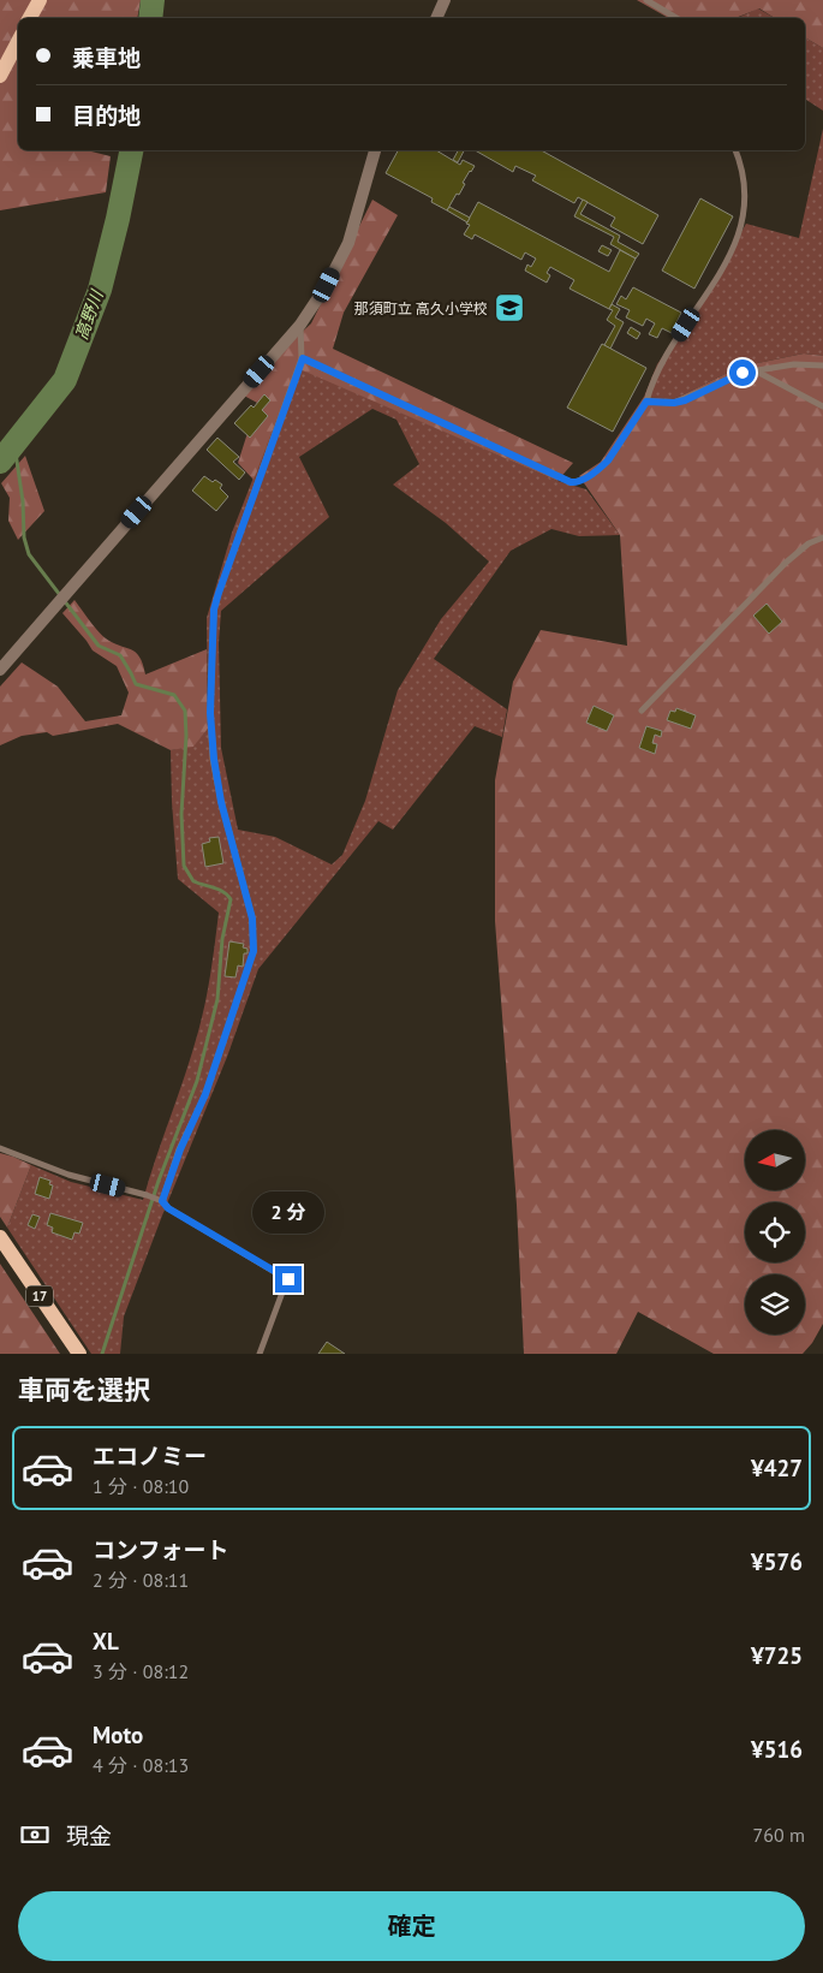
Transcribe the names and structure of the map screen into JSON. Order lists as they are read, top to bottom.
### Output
{
  "streets": {
    "main road": ["17"]
  },
  "water": ["高野川"],
  "places": {
    "school or university": ["那須町立 高久小学校"]
  },
  "north": "left",
  "page": {
    "banner": ["乗車地", "目的地"],
    "bubble": "2 分",
    "heading": "車両を選択",
    "list": [
      {
        "name": "エコノミー",
        "note": "1 分 · 08:10",
        "value": "¥427"
      },
      {
        "name": "コンフォート",
        "note": "2 分 · 08:11",
        "value": "¥576"
      },
      {
        "name": "XL",
        "note": "3 分 · 08:12",
        "value": "¥725"
      },
      {
        "name": "Moto",
        "note": "4 分 · 08:13",
        "value": "¥516"
      }
    ],
    "pay": ["現金", "760 m"],
    "buttons": "確定"
  }
}
